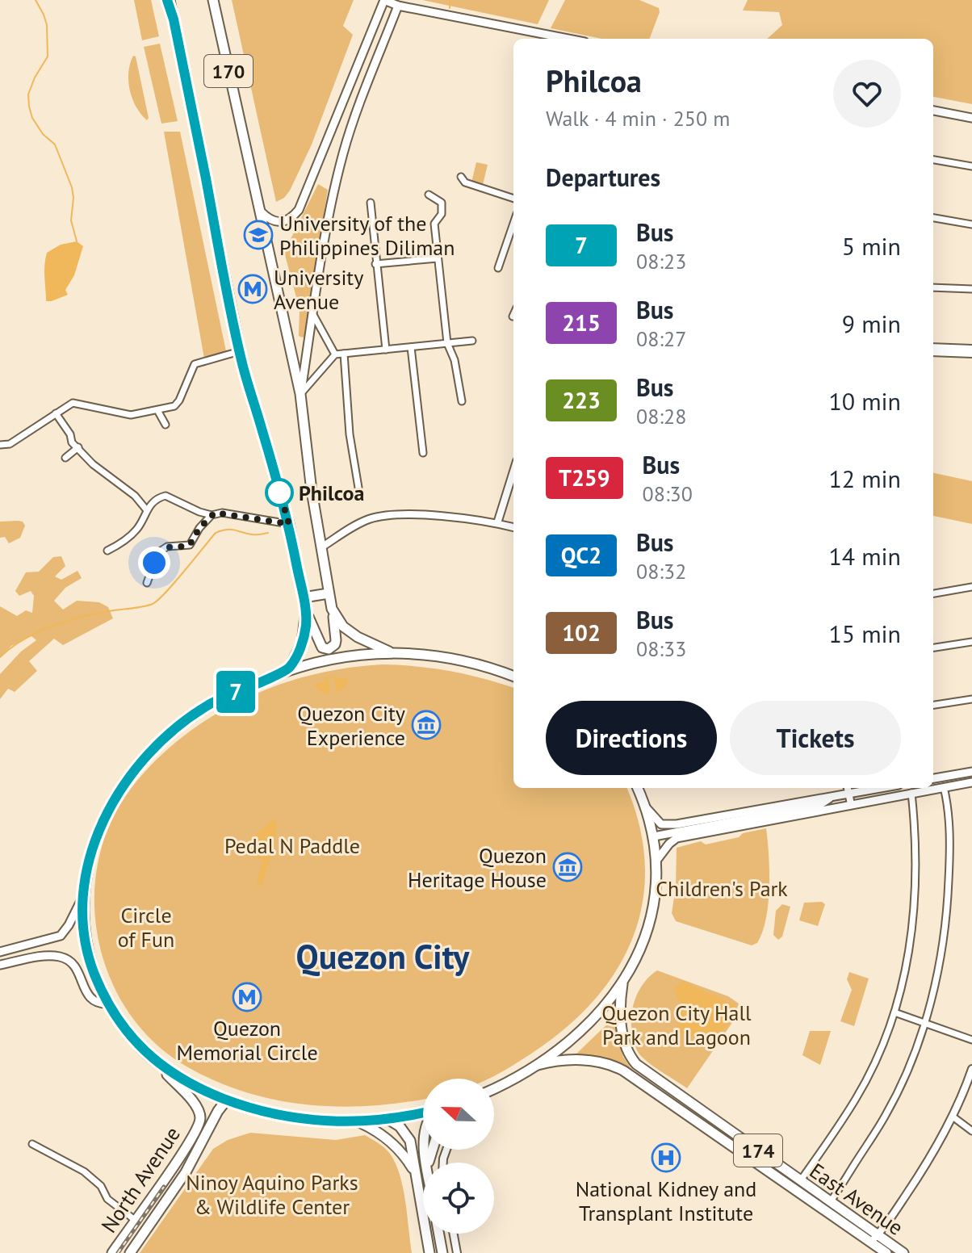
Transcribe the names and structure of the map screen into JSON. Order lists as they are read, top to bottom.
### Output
{
  "streets": {
    "main road": [
      "170",
      "174",
      "North Avenue",
      "East Avenue"
    ]
  },
  "crossings": [
    ["170", "North Avenue"]
  ],
  "districts": ["Quezon City"],
  "parks": [
    "Pedal N Paddle",
    "Children's Park",
    "Circle of Fun",
    "Quezon City Hall Park and Lagoon",
    "Ninoy Aquino Parks & Wildlife Center"
  ],
  "places": {
    "school or university": ["University of the Philippines Diliman"],
    "metro station": ["University Avenue", "Quezon Memorial Circle"],
    "other": ["Philcoa"],
    "museum": ["Quezon City Experience", "Quezon Heritage House"],
    "hospital": ["National Kidney and Transplant Institute"]
  },
  "lines": ["bus line 7"],
  "north": "left",
  "page": {
    "on_map": "7",
    "heading": [
      ["Philcoa", "Walk · 4 min · 250 m"],
      "Departures"
    ],
    "list": [
      {
        "mark": "7",
        "name": "Bus",
        "note": "08:23",
        "value": "5 min"
      },
      {
        "mark": "215",
        "name": "Bus",
        "note": "08:27",
        "value": "9 min"
      },
      {
        "mark": "223",
        "name": "Bus",
        "note": "08:28",
        "value": "10 min"
      },
      {
        "mark": "T259",
        "name": "Bus",
        "note": "08:30",
        "value": "12 min"
      },
      {
        "mark": "QC2",
        "name": "Bus",
        "note": "08:32",
        "value": "14 min"
      },
      {
        "mark": "102",
        "name": "Bus",
        "note": "08:33",
        "value": "15 min"
      }
    ],
    "buttons": ["Directions", "Tickets"]
  }
}
